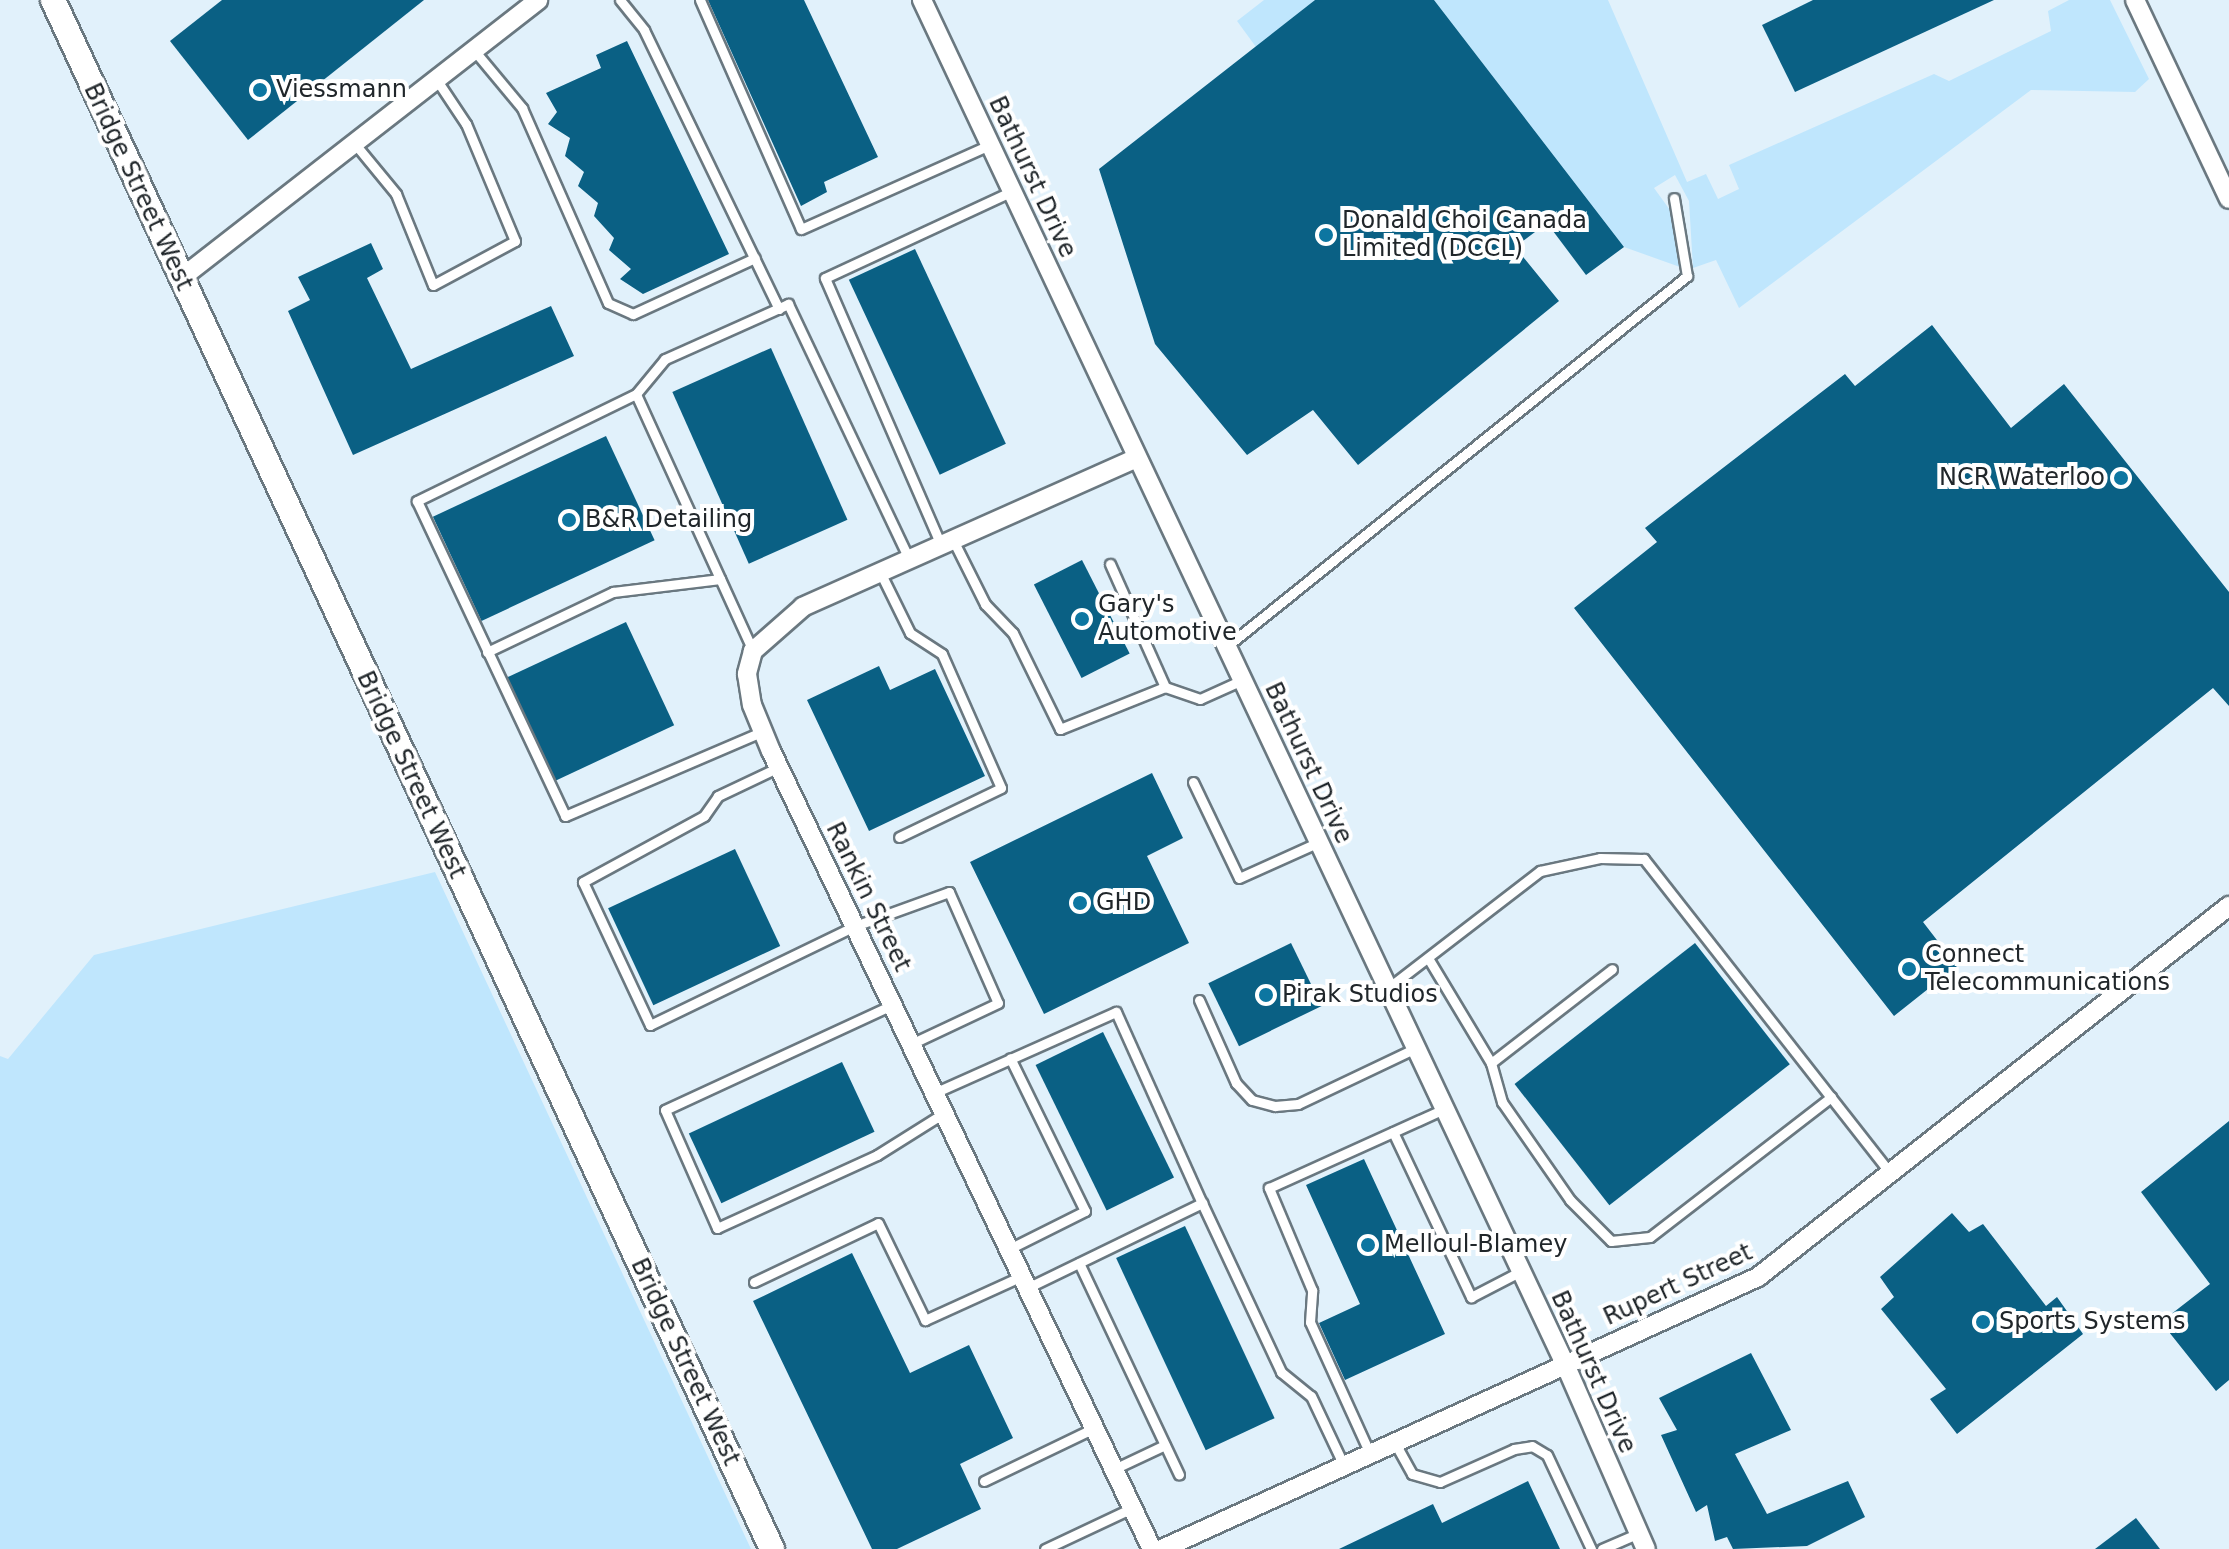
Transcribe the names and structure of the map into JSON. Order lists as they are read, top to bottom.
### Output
{
  "streets": {
    "street": [
      "Bathurst Drive",
      "Bridge Street West",
      "Rankin Street",
      "Rupert Street"
    ]
  },
  "crossings": [
    ["Bathurst Drive", "Rupert Street"]
  ],
  "places": [
    "Viessmann",
    "Donald Choi Canada Limited (DCCL)",
    "NCR Waterloo",
    "B&R Detailing",
    "Gary's Automotive",
    "GHD",
    "Connect Telecommunications",
    "Pirak Studios",
    "Melloul-Blamey",
    "Sports Systems"
  ]
}
